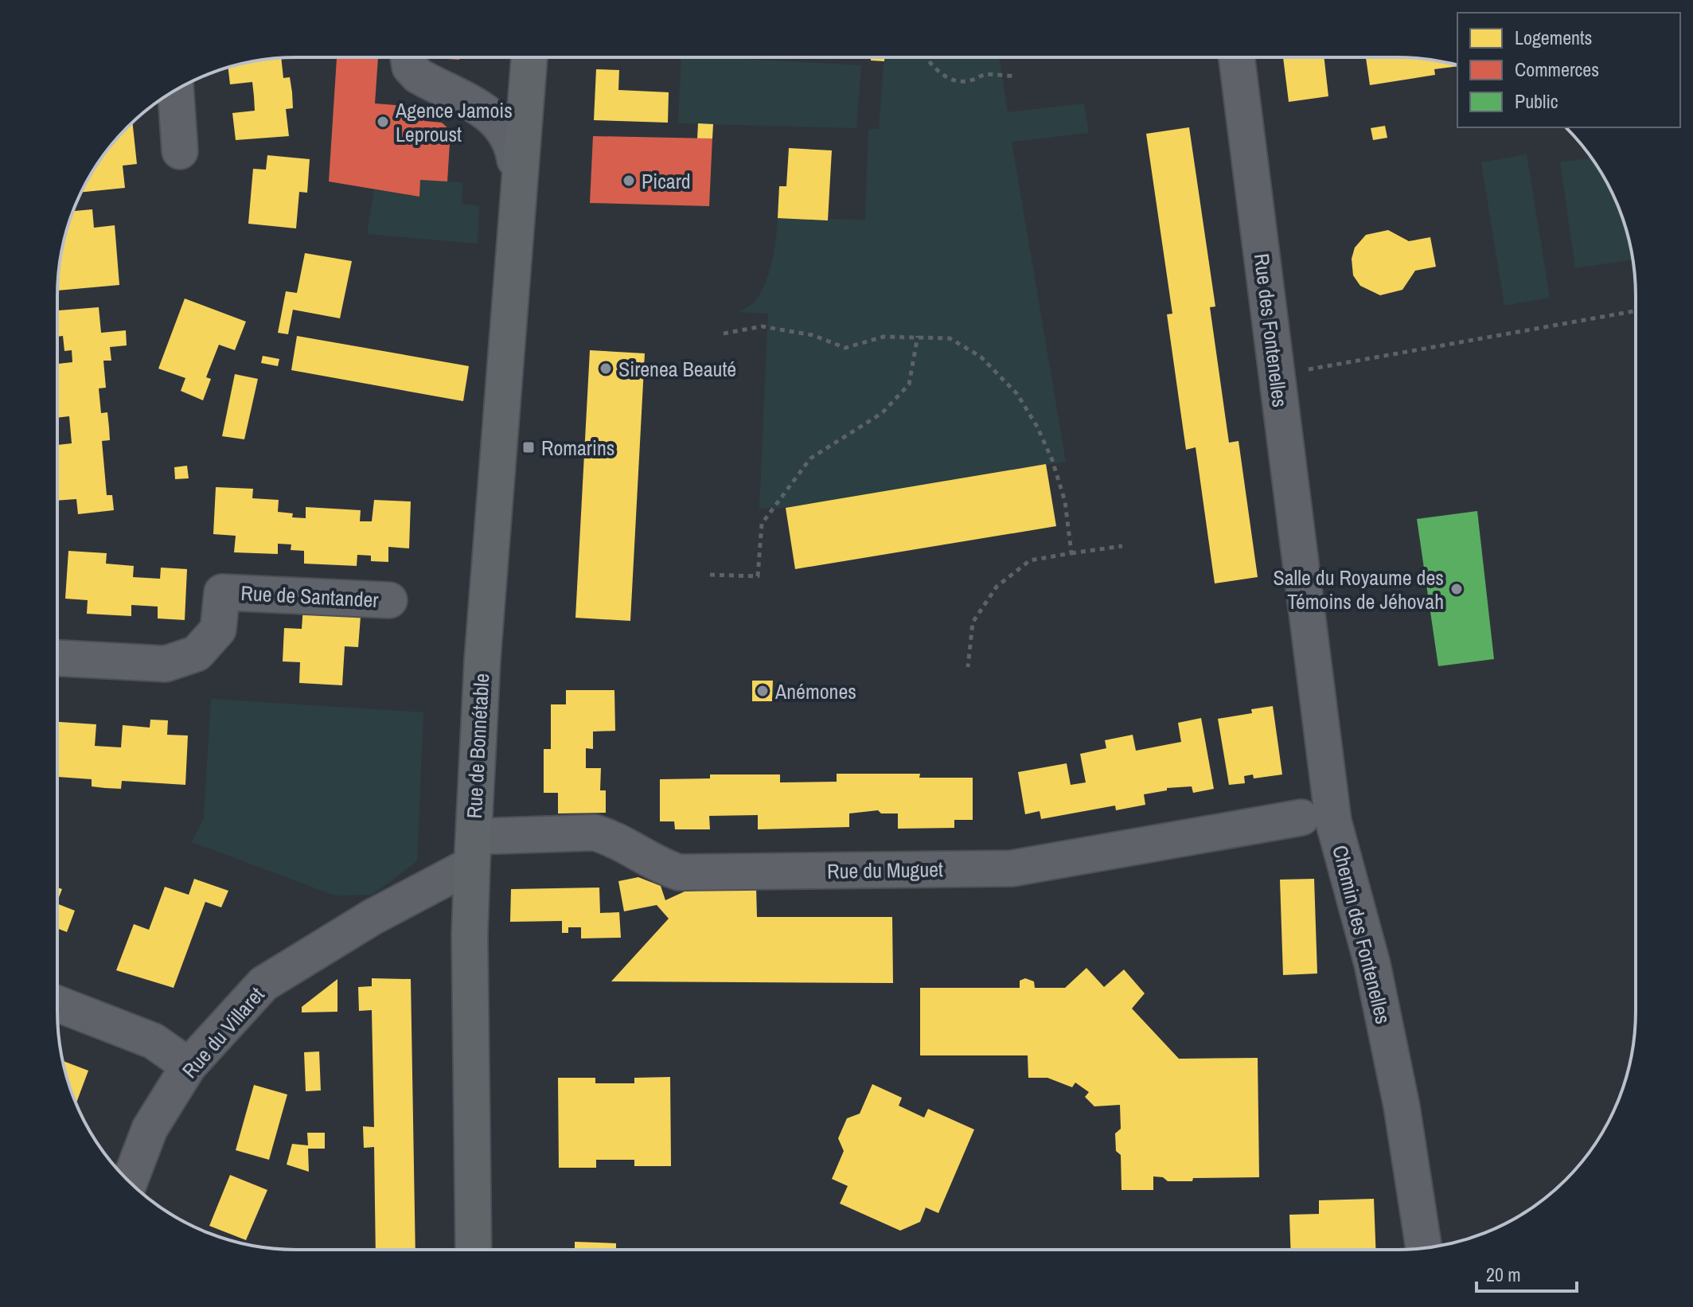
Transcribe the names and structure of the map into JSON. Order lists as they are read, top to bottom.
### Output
{
  "streets": {
    "main road": ["Rue de Bonnétable"],
    "street": [
      "Rue des Fontenelles",
      "Rue de Santander",
      "Rue du Muguet",
      "Chemin des Fontenelles",
      "Rue du Villaret"
    ]
  },
  "crossings": [
    ["Rue des Fontenelles", "Chemin des Fontenelles"],
    ["Rue de Bonnétable", "Rue du Muguet"],
    ["Rue de Bonnétable", "Rue du Villaret"],
    ["Rue du Muguet", "Rue du Villaret"]
  ],
  "places": {
    "other": [
      "Agence Jamois Leproust",
      "Picard",
      "Sirenea Beauté",
      "Salle du Royaume des Témoins de Jéhovah",
      "Anémones"
    ],
    "transit": ["Romarins"]
  },
  "legend": ["Logements", "Commerces", "Public"],
  "scale_bar": "20 m"
}
